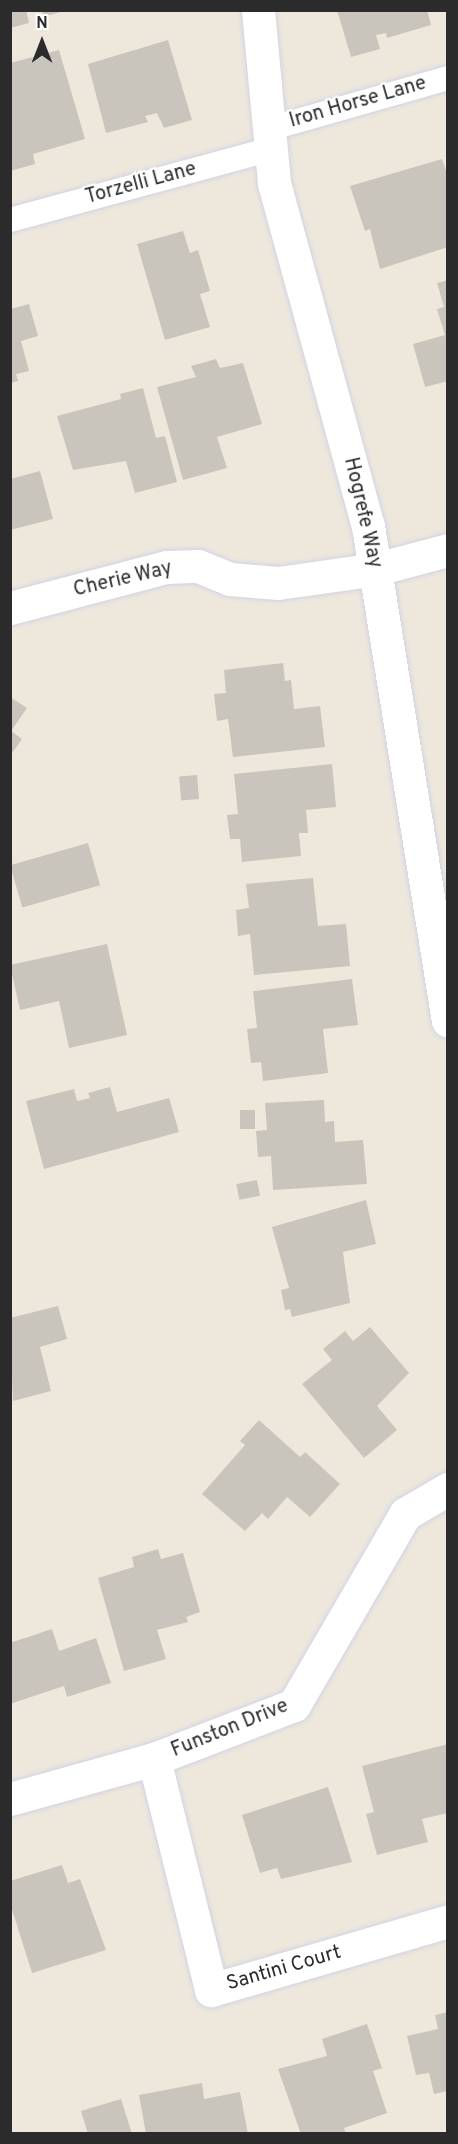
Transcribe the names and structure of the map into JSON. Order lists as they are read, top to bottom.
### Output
{
  "streets": {
    "street": [
      "Hogrefe Way",
      "Cherie Way",
      "Funston Drive",
      "Santini Court"
    ],
    "lane": ["Iron Horse Lane", "Torzelli Lane"]
  },
  "crossings": [
    ["Iron Horse Lane", "Torzelli Lane"],
    ["Iron Horse Lane", "Hogrefe Way"],
    ["Torzelli Lane", "Hogrefe Way"],
    ["Hogrefe Way", "Cherie Way"],
    ["Funston Drive", "Santini Court"]
  ],
  "north": "top"
}
